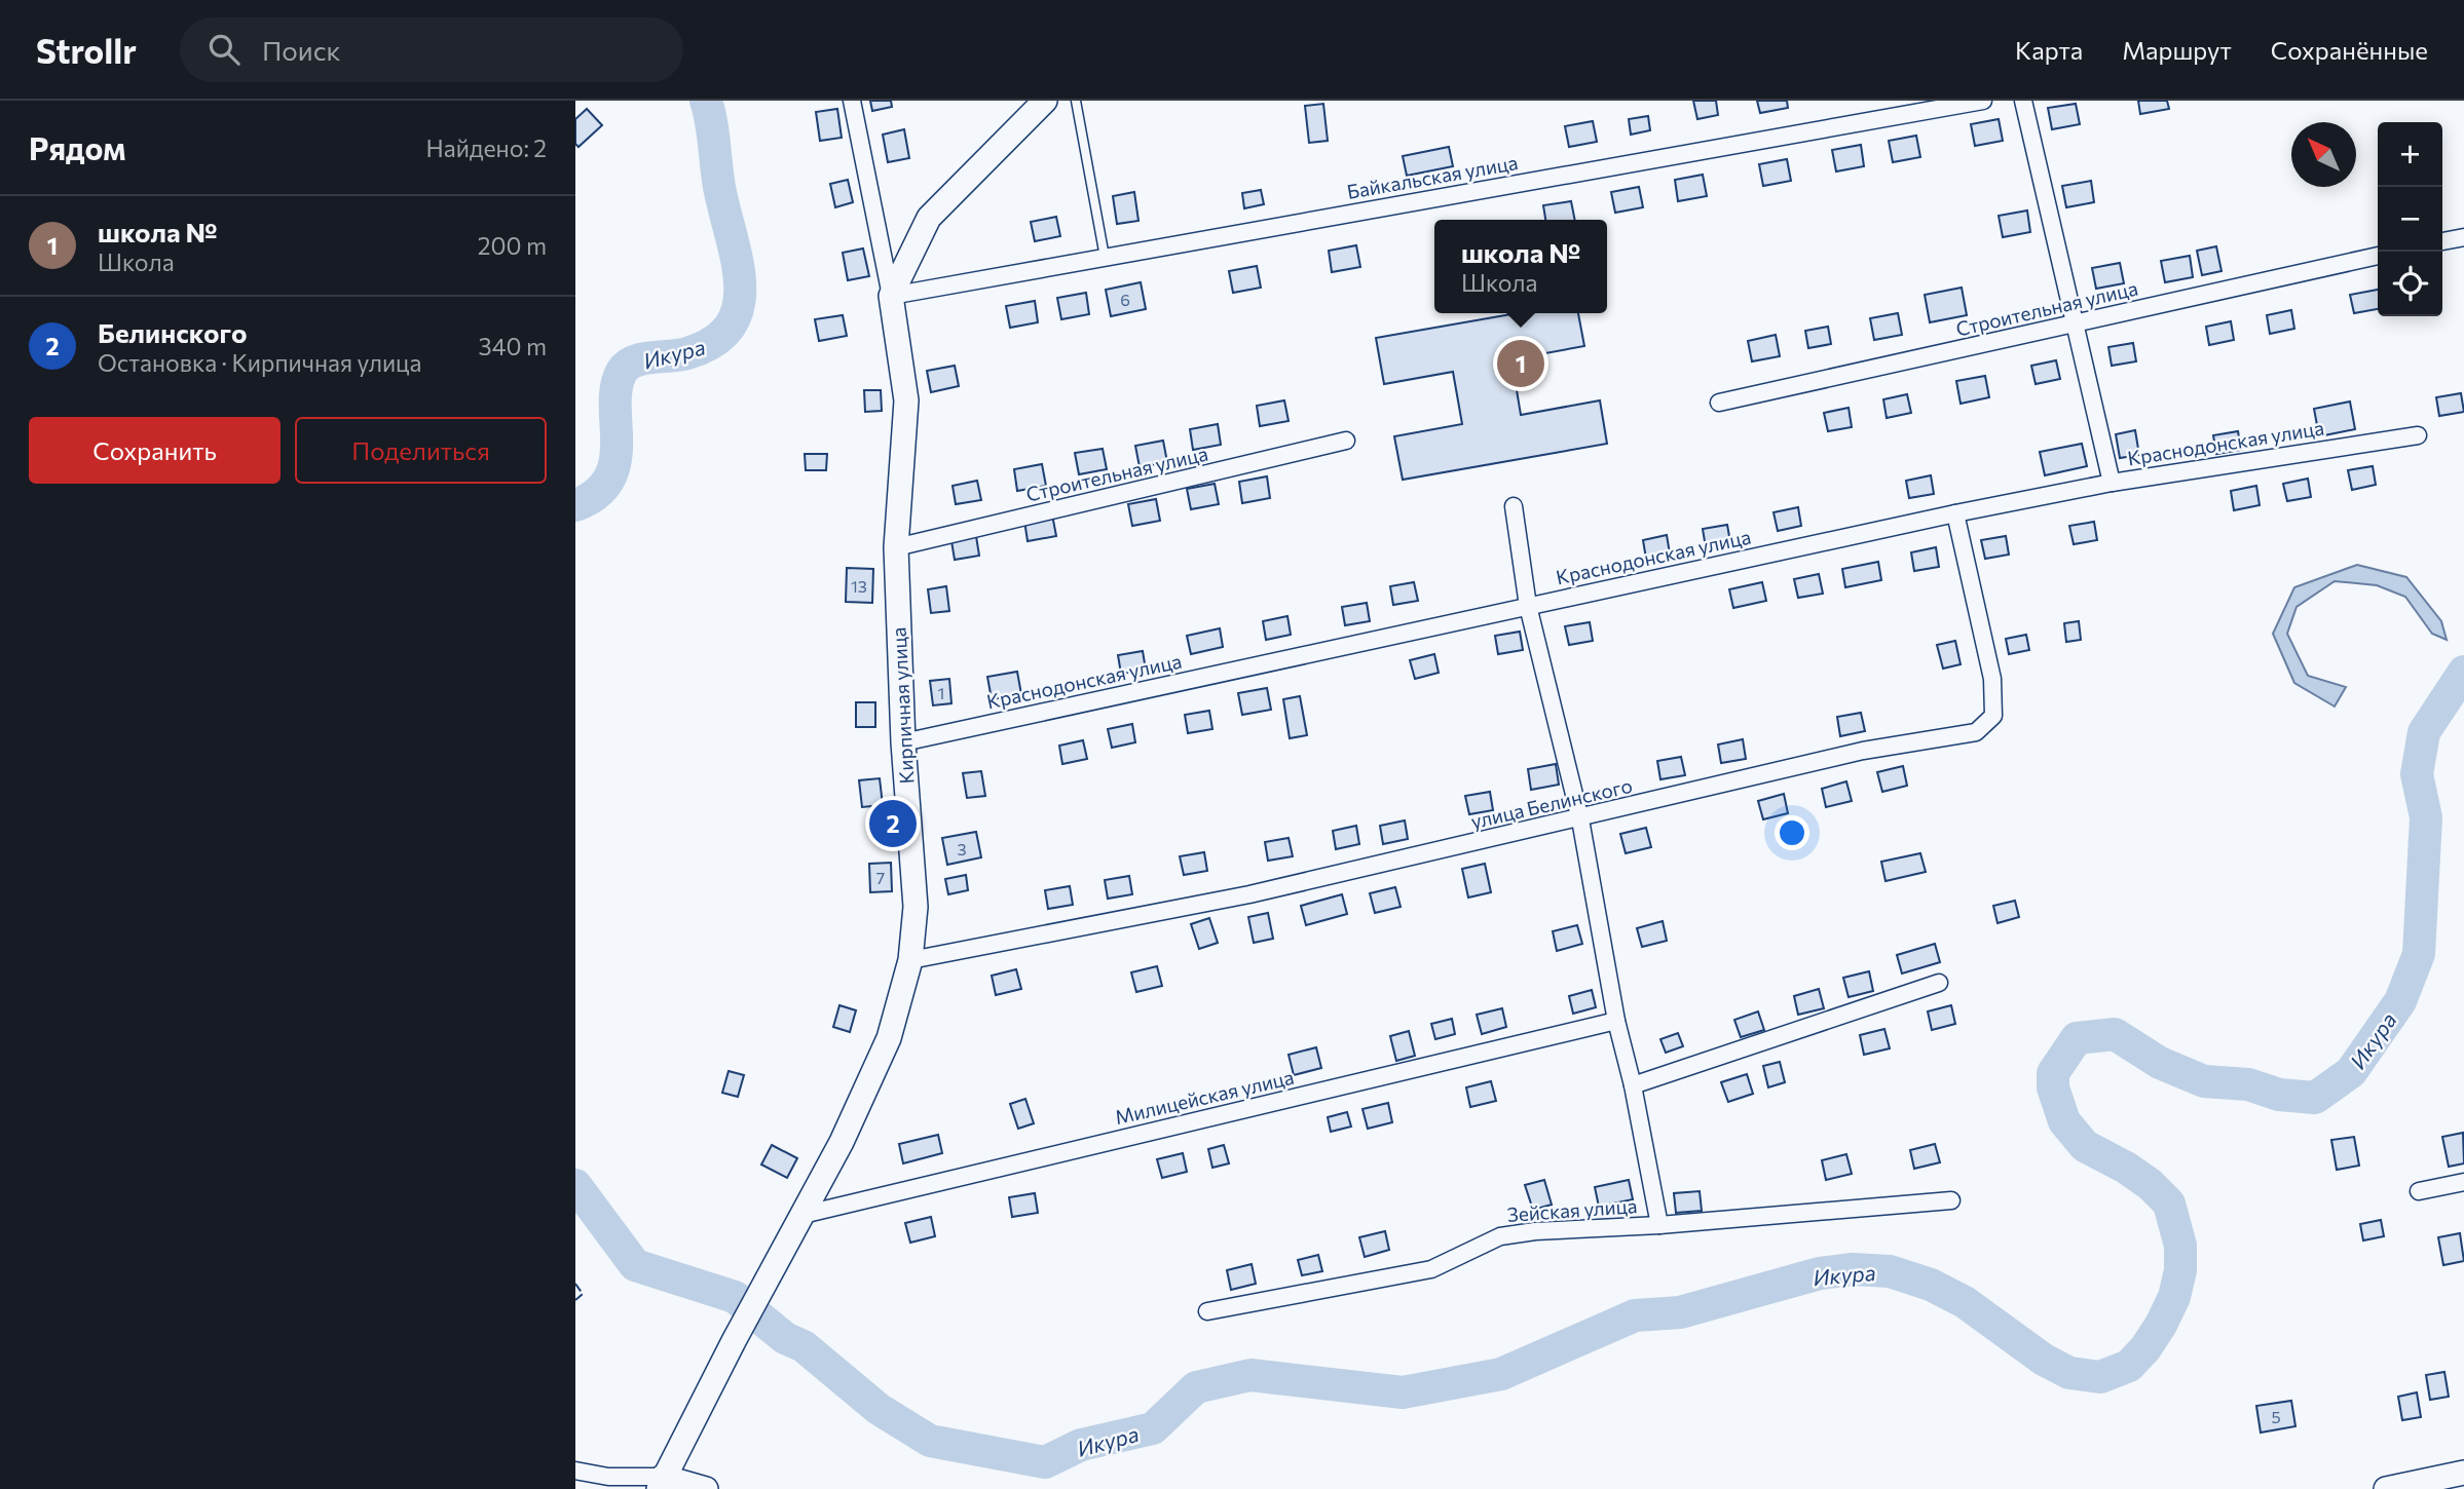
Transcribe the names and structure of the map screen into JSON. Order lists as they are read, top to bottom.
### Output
{
  "streets": {
    "street": [
      "Байкальская улица",
      "Строительная улица",
      "Краснодонская улица",
      "Кирпичная улица",
      "улица Белинского",
      "Милицейская улица",
      "Зейская улица"
    ]
  },
  "crossings": [
    ["Байкальская улица", "Кирпичная улица"],
    ["Строительная улица", "Кирпичная улица"],
    ["Краснодонская улица", "Кирпичная улица"],
    ["Краснодонская улица", "улица Белинского"],
    ["Кирпичная улица", "улица Белинского"],
    ["Кирпичная улица", "Милицейская улица"]
  ],
  "water": ["Икура"],
  "house_numbers": [
    "6",
    "13",
    "1",
    "3",
    "7",
    "5"
  ],
  "north": "top left",
  "page": {
    "header": "Strollr",
    "search": "Поиск",
    "nav": ["Карта", "Маршрут", "Сохранённые"],
    "heading": ["Рядом", "Найдено: 2"],
    "map_buttons": ["+", "−"],
    "list": [
      {
        "mark": "1",
        "name": "школа №",
        "note": "Школа",
        "value": "200 m"
      },
      {
        "mark": "2",
        "name": "Белинского",
        "note": "Остановка · Кирпичная улица",
        "value": "340 m"
      }
    ],
    "popup": ["школа №", "Школа"],
    "pins": ["1", "2"],
    "buttons": ["Сохранить", "Поделиться"]
  }
}
